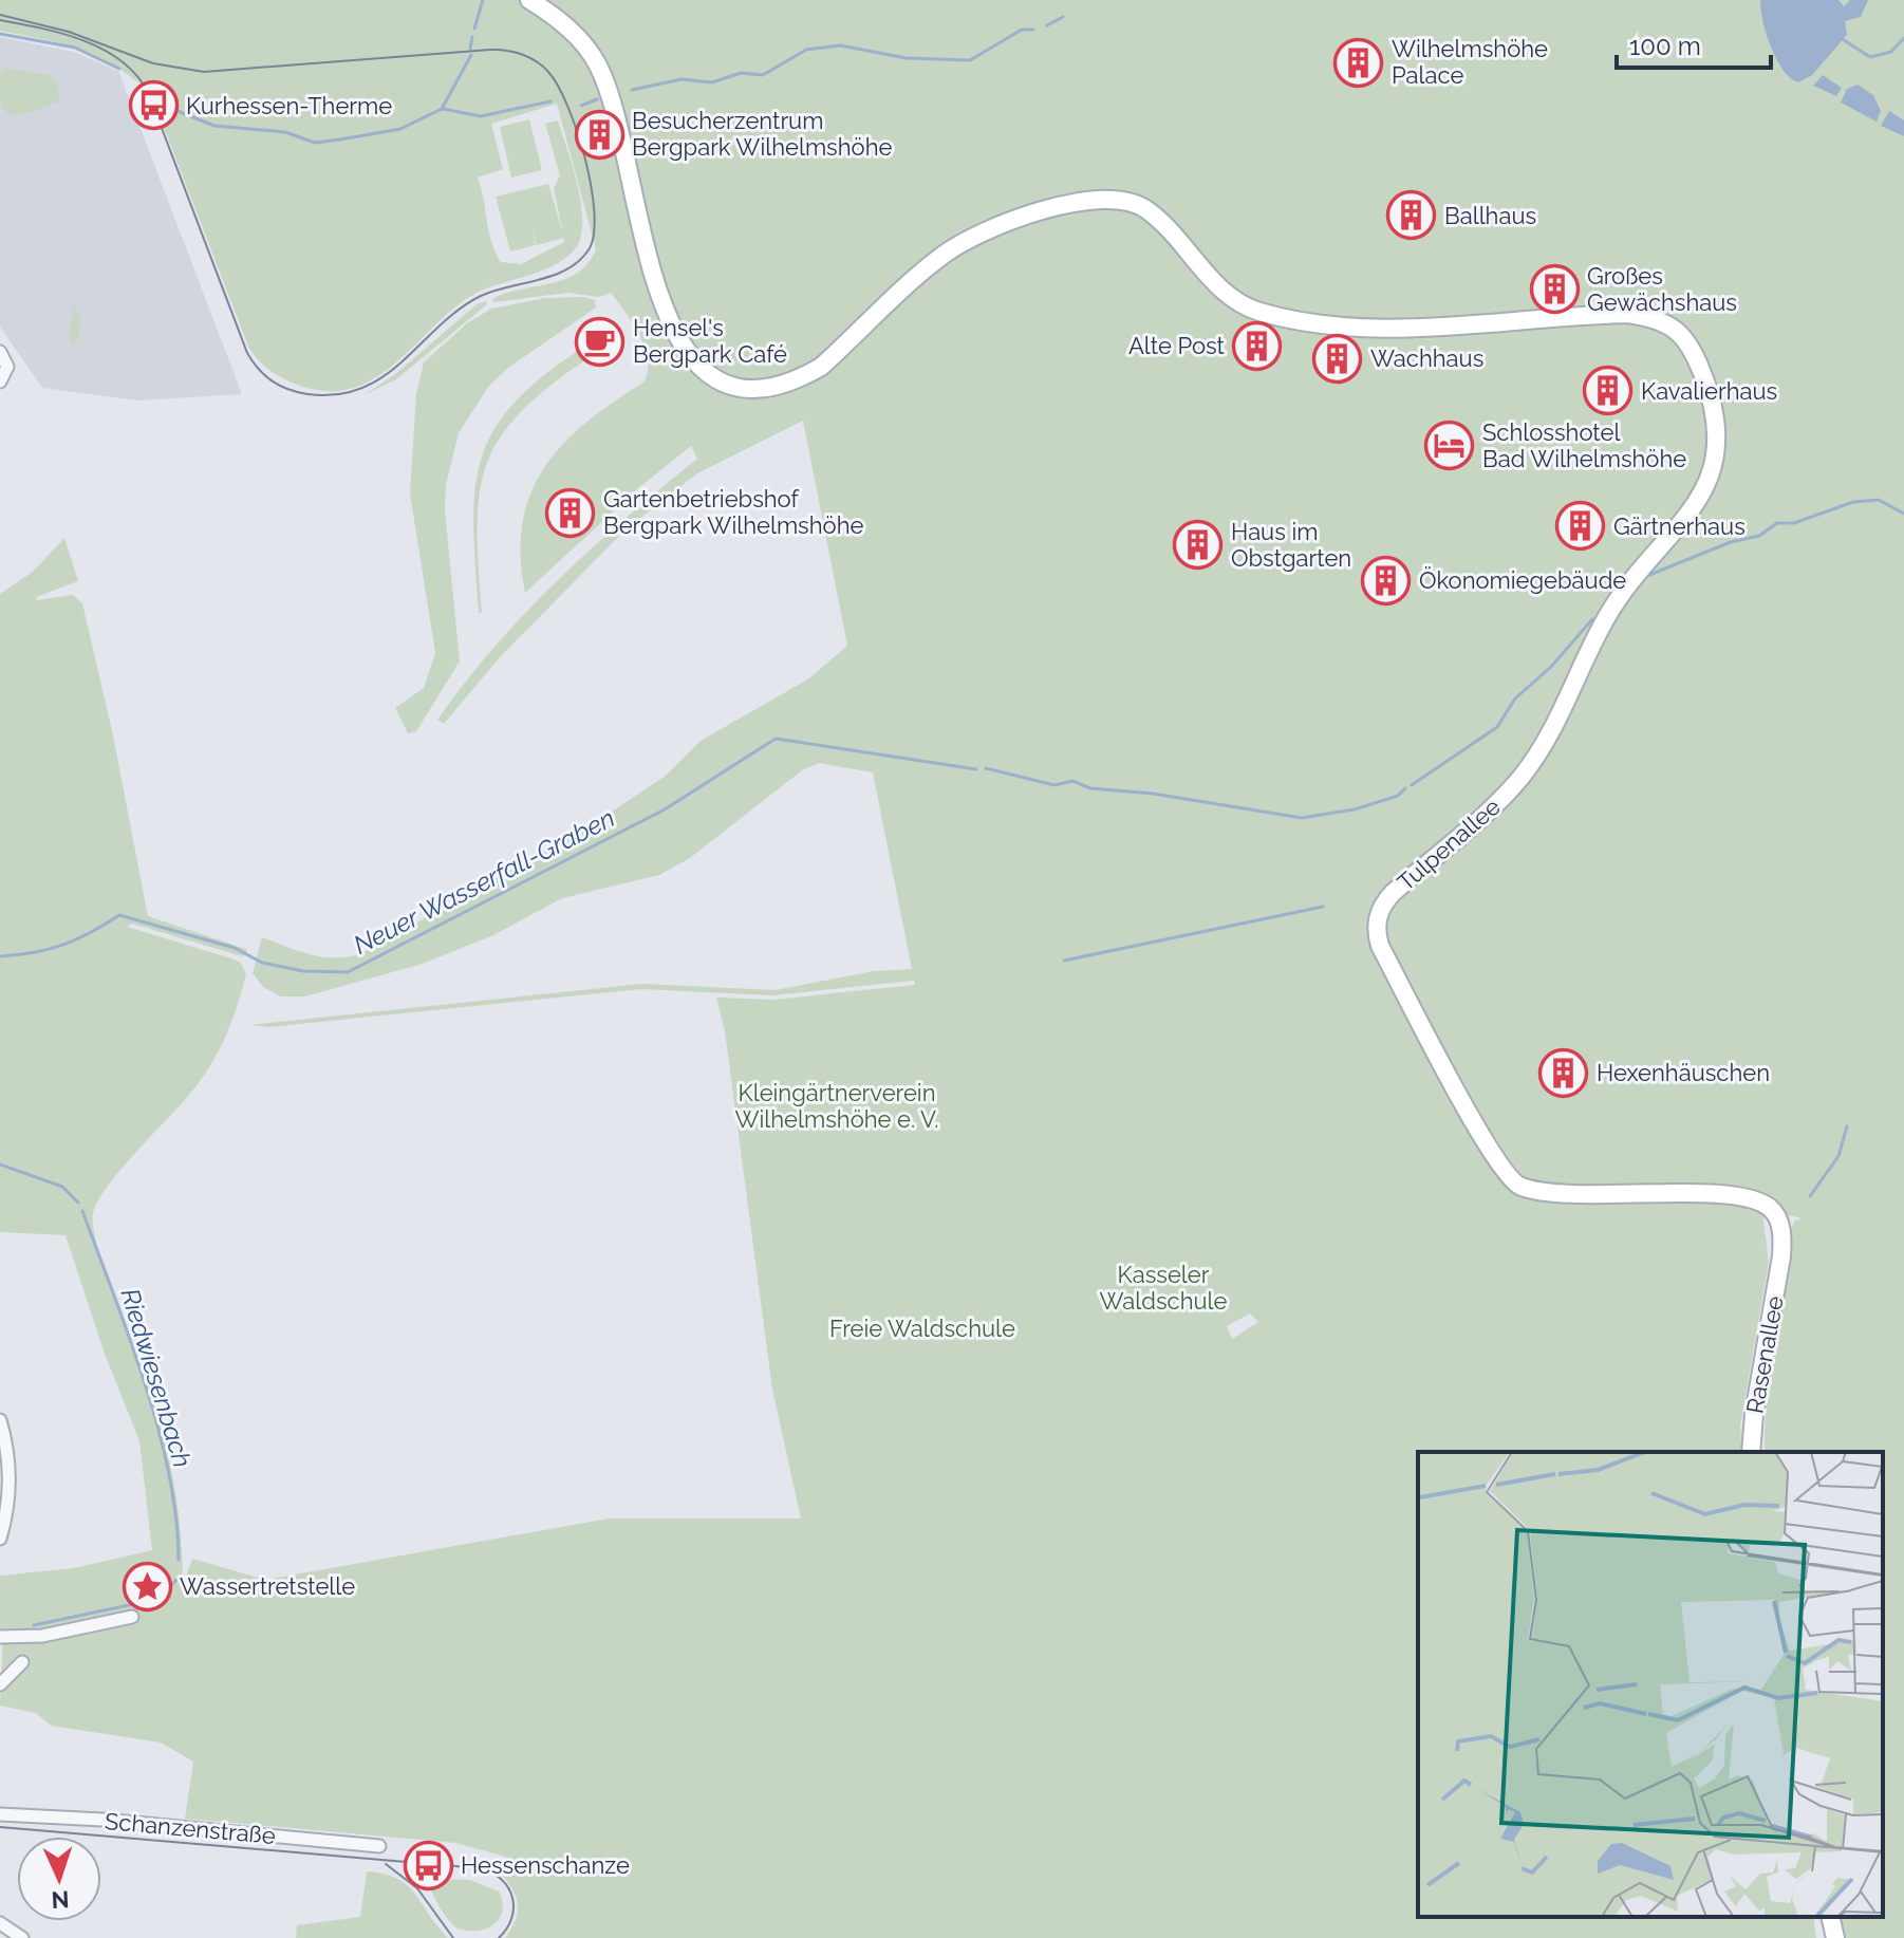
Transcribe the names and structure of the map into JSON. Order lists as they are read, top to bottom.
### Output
{
  "streets": {
    "main road": ["Tulpenallee", "Rasenallee"],
    "street": ["Schanzenstraße"]
  },
  "crossings": [
    ["Tulpenallee", "Rasenallee"]
  ],
  "water": ["Neuer Wasserfall-Graben", "Riedwiesenbach"],
  "parks": ["Kleingärtnerverein Wilhelmshöhe e. V.", "Kasseler Waldschule", "Freie Waldschule"],
  "places": {
    "building": [
      "Wilhelmshöhe Palace",
      "Besucherzentrum Bergpark Wilhelmshöhe",
      "Ballhaus",
      "Großes Gewächshaus",
      "Alte Post",
      "Wachhaus",
      "Kavalierhaus",
      "Gartenbetriebshof Bergpark Wilhelmshöhe",
      "Gärtnerhaus",
      "Haus im Obstgarten",
      "Ökonomiegebäude",
      "Hexenhäuschen"
    ],
    "bus stop": ["Kurhessen-Therme", "Hessenschanze"],
    "cafe": ["Hensel's Bergpark Café"],
    "hotel": ["Schlosshotel Bad Wilhelmshöhe"],
    "place": ["Wassertretstelle"]
  },
  "scale_bar": "100 m",
  "north": "bottom"
}
